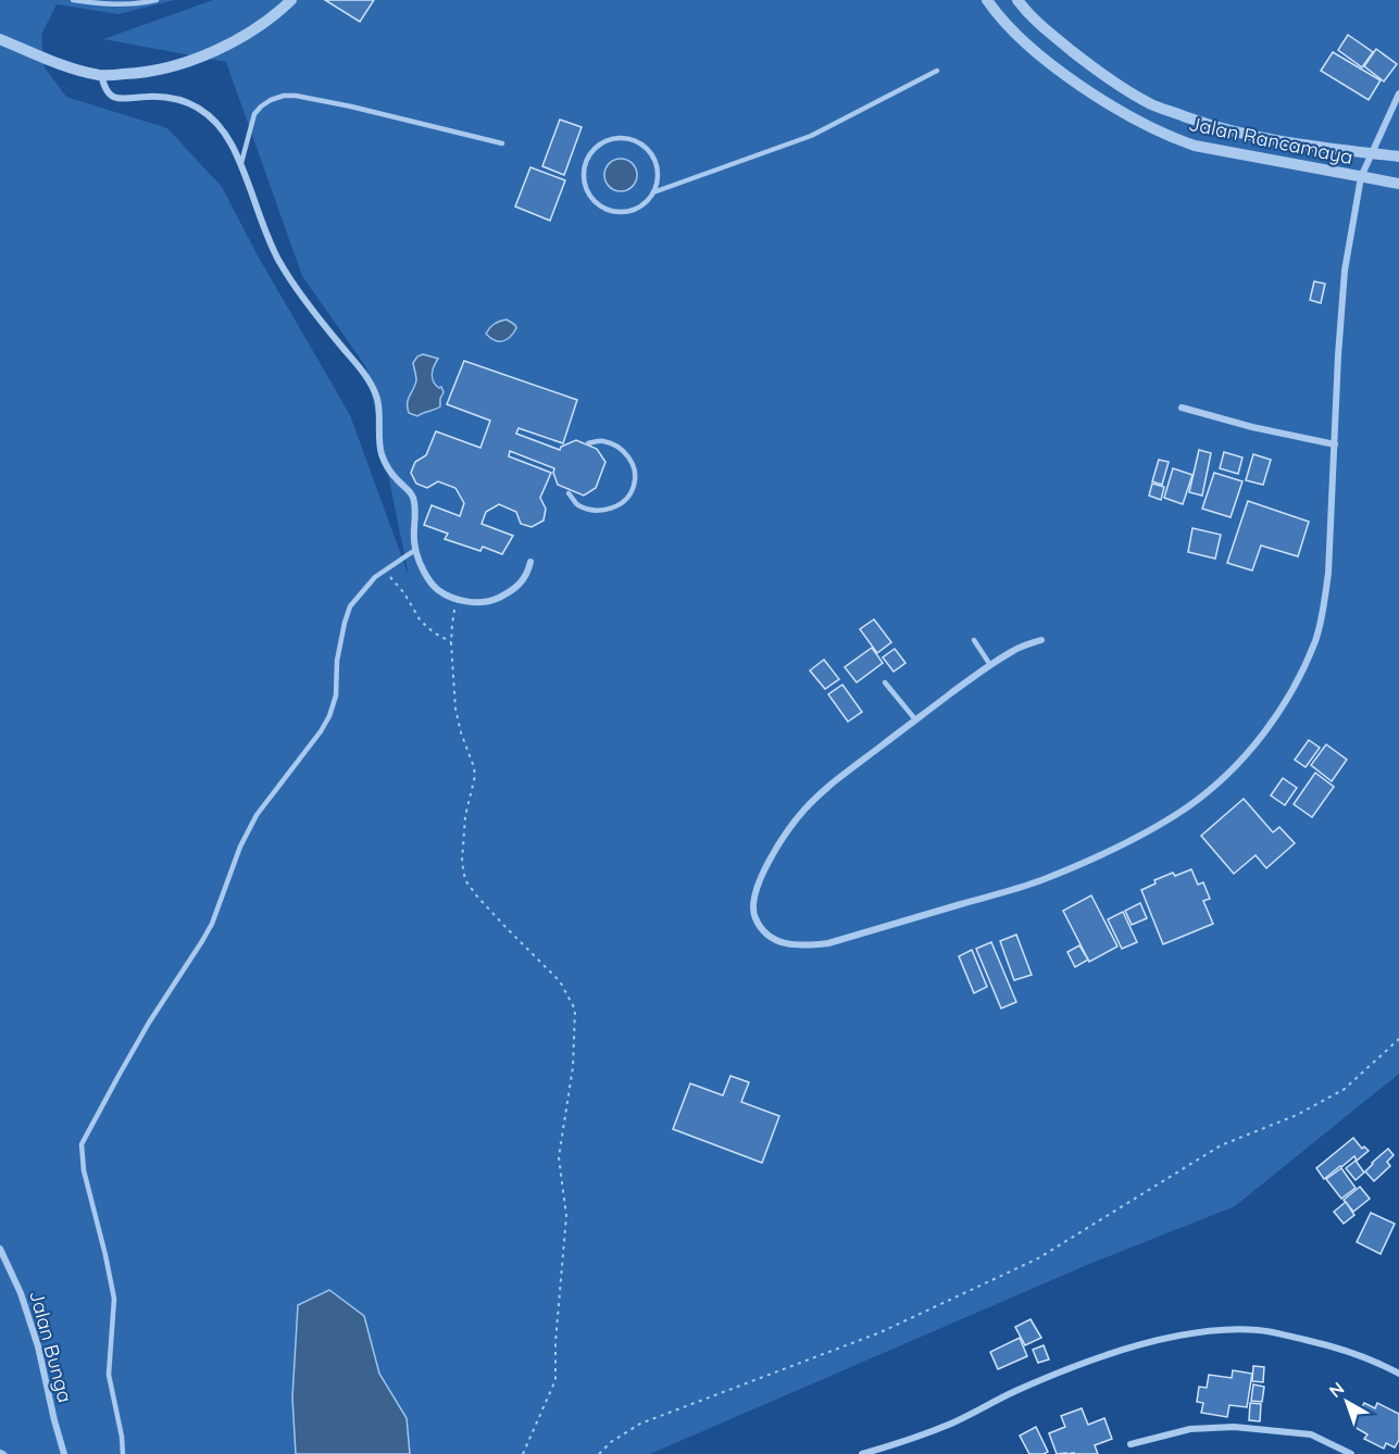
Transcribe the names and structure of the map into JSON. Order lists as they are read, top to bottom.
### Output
{
  "streets": {
    "street": ["Jalan Rancamaya", "Jalan Bunga"]
  },
  "north": "top left"
}
